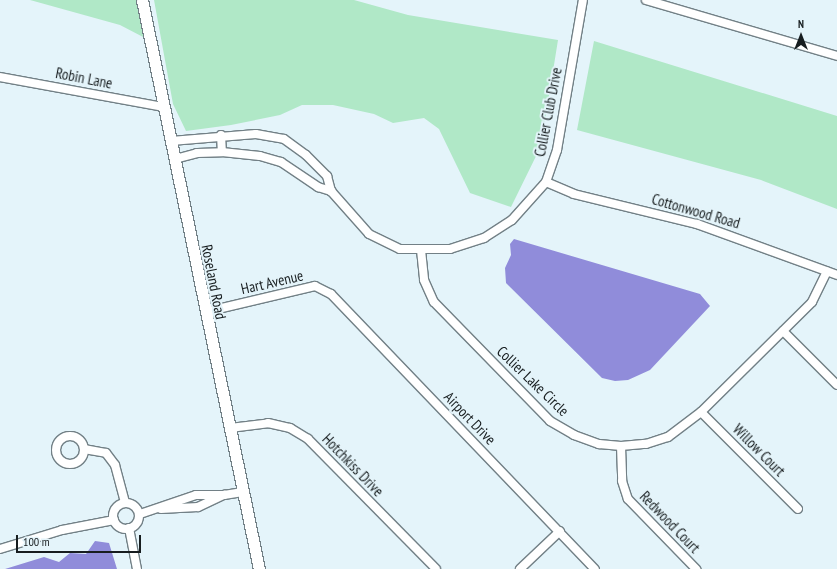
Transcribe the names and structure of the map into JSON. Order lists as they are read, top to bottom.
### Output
{
  "streets": {
    "main road": ["Roseland Road"],
    "street": [
      "Robin Lane",
      "Collier Club Drive",
      "Cottonwood Road",
      "Hart Avenue",
      "Collier Lake Circle",
      "Airport Drive",
      "Willow Court",
      "Hotchkiss Drive",
      "Redwood Court"
    ]
  },
  "crossings": [
    ["Robin Lane", "Roseland Road"],
    ["Collier Club Drive", "Cottonwood Road"],
    ["Collier Club Drive", "Roseland Road"],
    ["Collier Club Drive", "Collier Lake Circle"],
    ["Cottonwood Road", "Collier Lake Circle"],
    ["Roseland Road", "Hart Avenue"],
    ["Roseland Road", "Hotchkiss Drive"],
    ["Hart Avenue", "Airport Drive"],
    ["Collier Lake Circle", "Willow Court"],
    ["Collier Lake Circle", "Redwood Court"]
  ],
  "scale_bar": "100 m",
  "north": "top"
}
